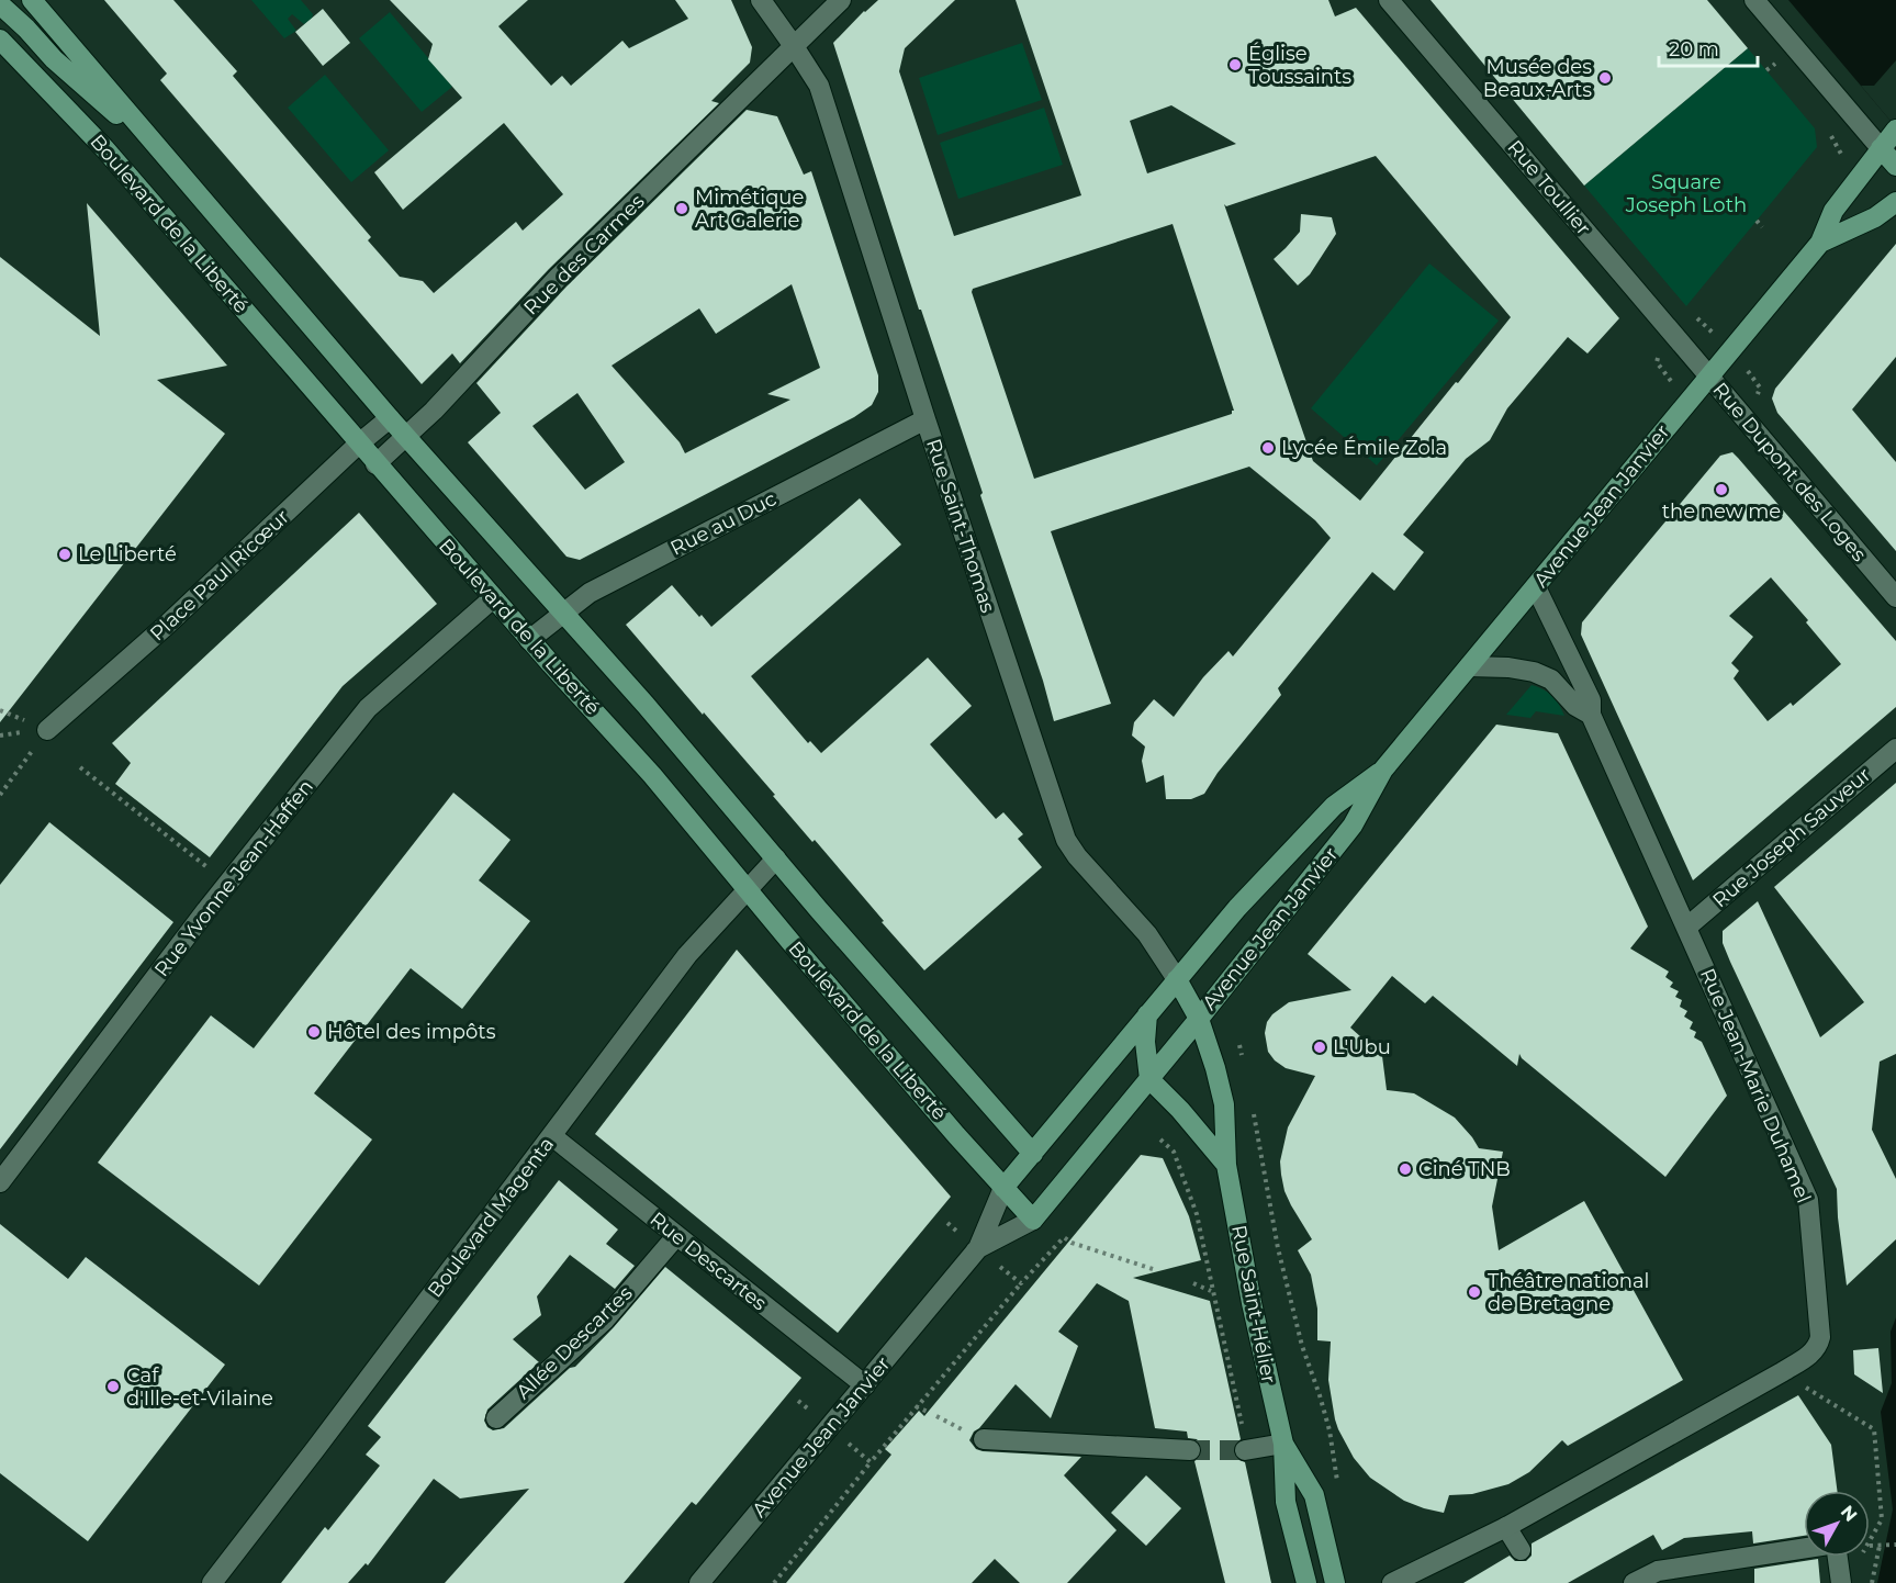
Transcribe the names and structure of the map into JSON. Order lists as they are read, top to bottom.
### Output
{
  "streets": {
    "main road": ["Boulevard de la Liberté", "Avenue Jean Janvier", "Rue Saint-Hélier"],
    "street": [
      "Rue Toullier",
      "Rue des Carmes",
      "Rue Dupont des Loges",
      "Rue au Duc",
      "Rue Saint-Thomas",
      "Place Paul Ricœur",
      "Rue Joseph Sauveur",
      "Rue Yvonne Jean-Haffen",
      "Rue Jean-Marie Duhamel",
      "Boulevard Magenta",
      "Rue Descartes",
      "Allée Descartes"
    ]
  },
  "crossings": [
    ["Rue Toullier", "Rue Dupont des Loges"],
    ["Rue Toullier", "Avenue Jean Janvier"],
    ["Boulevard de la Liberté", "Rue des Carmes"],
    ["Boulevard de la Liberté", "Avenue Jean Janvier"],
    ["Boulevard de la Liberté", "Rue au Duc"],
    ["Boulevard de la Liberté", "Place Paul Ricœur"],
    ["Boulevard de la Liberté", "Rue Yvonne Jean-Haffen"],
    ["Boulevard de la Liberté", "Boulevard Magenta"],
    ["Rue des Carmes", "Rue Saint-Thomas"],
    ["Rue Dupont des Loges", "Avenue Jean Janvier"],
    ["Avenue Jean Janvier", "Rue Saint-Thomas"],
    ["Avenue Jean Janvier", "Rue Jean-Marie Duhamel"],
    ["Avenue Jean Janvier", "Rue Descartes"],
    ["Avenue Jean Janvier", "Rue Saint-Hélier"],
    ["Rue au Duc", "Rue Saint-Thomas"],
    ["Rue Joseph Sauveur", "Rue Jean-Marie Duhamel"],
    ["Boulevard Magenta", "Rue Descartes"],
    ["Rue Descartes", "Allée Descartes"]
  ],
  "parks": ["Square Joseph Loth"],
  "places": [
    "Église Toussaints",
    "Musée des Beaux-Arts",
    "Mimétique Art Galerie",
    "Lycée Émile Zola",
    "the new me",
    "Le Liberté",
    "Hôtel des impôts",
    "L'Ubu",
    "Ciné TNB",
    "Théâtre national de Bretagne",
    "Caf d'Ille-et-Vilaine"
  ],
  "scale_bar": "20 m",
  "north": "top right"
}
